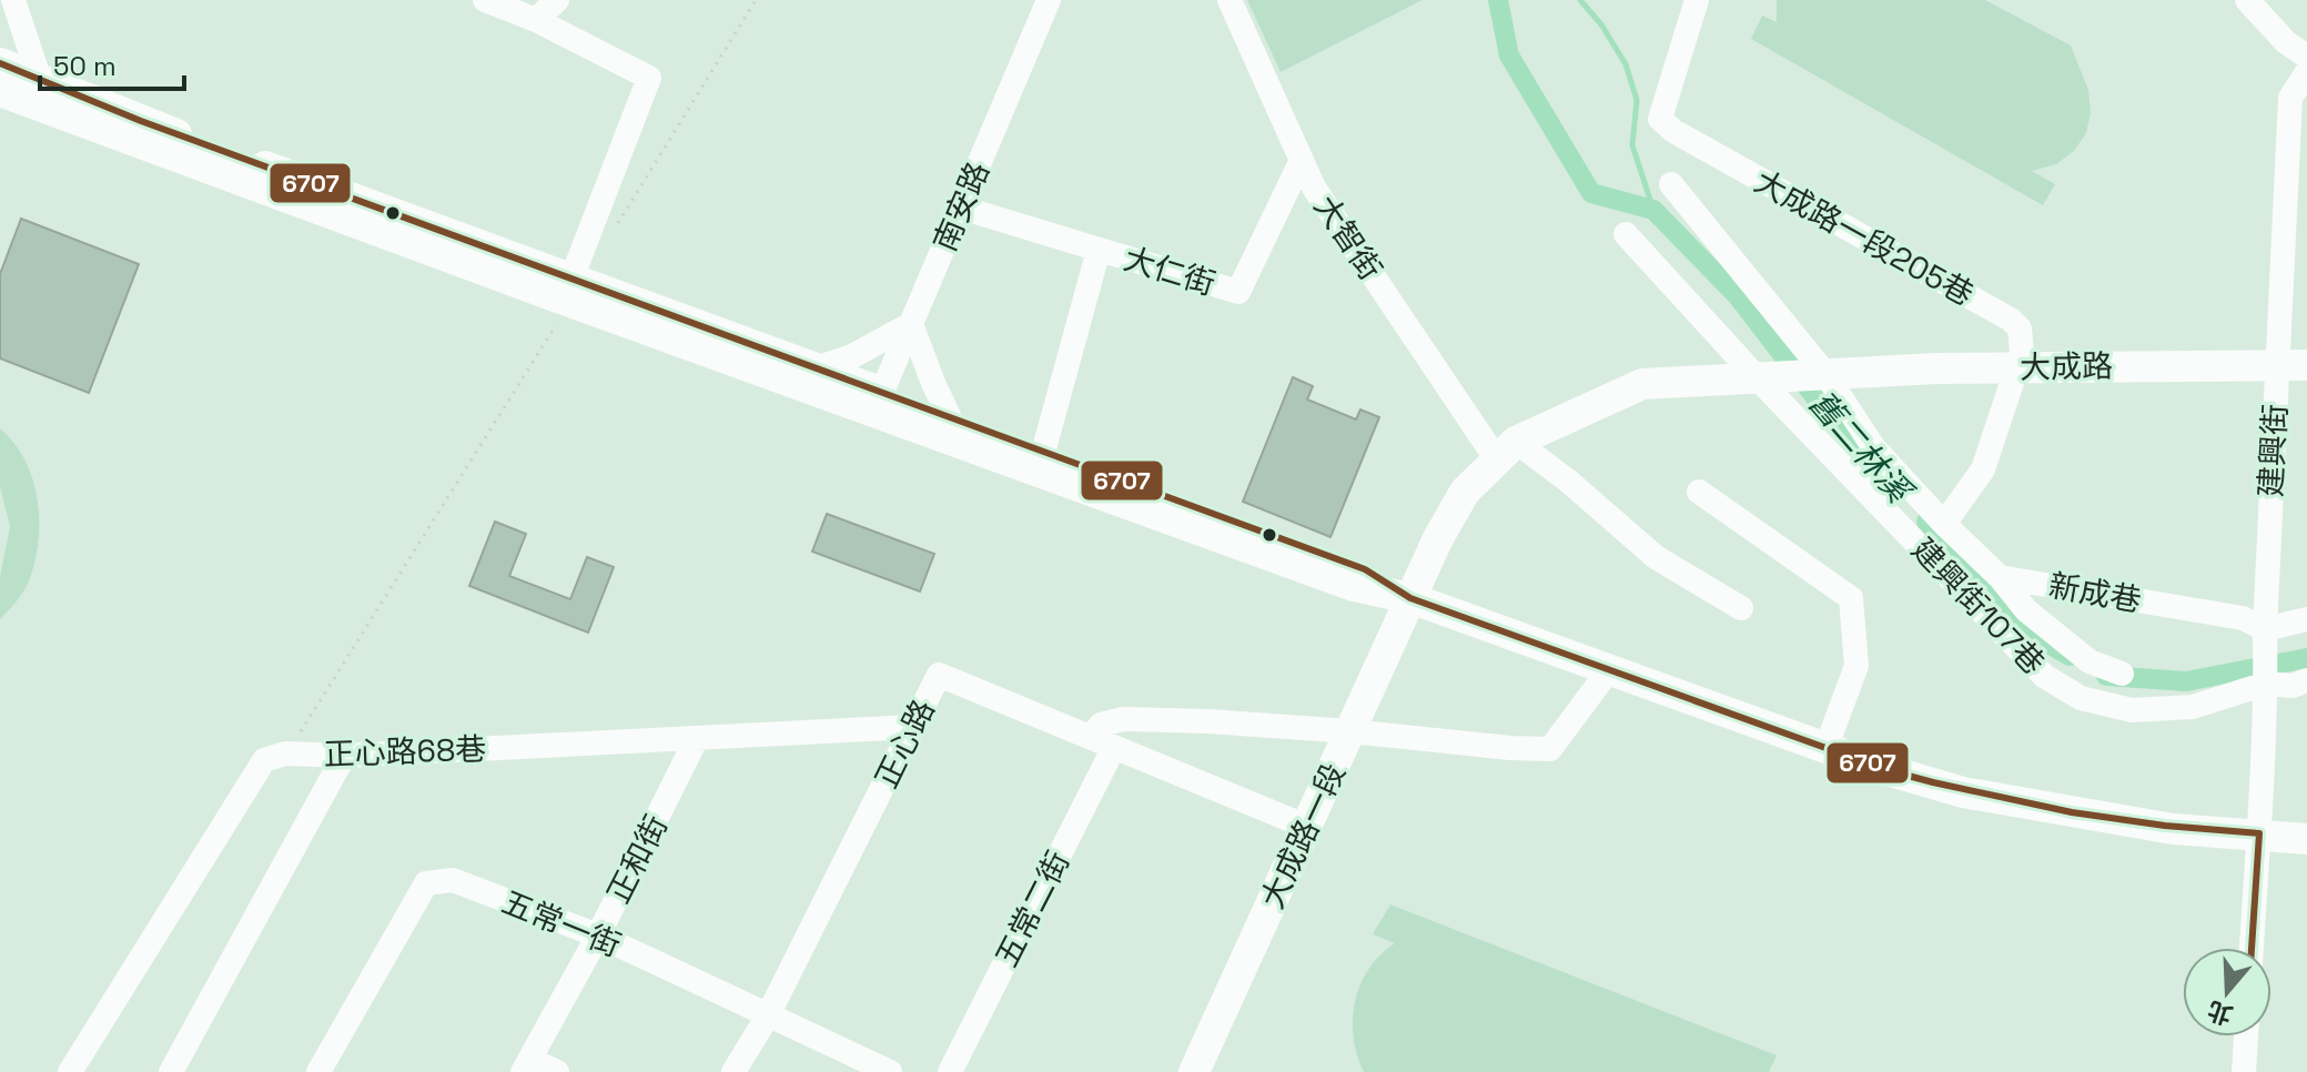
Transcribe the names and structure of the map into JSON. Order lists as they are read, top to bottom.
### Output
{
  "streets": {
    "main road": ["大成路", "大成路一段"],
    "street": [
      "南安路",
      "大智街",
      "大成路一段205巷",
      "大仁街",
      "建興街",
      "新成巷",
      "建興街107巷",
      "正心路",
      "正心路68巷",
      "正和街",
      "五常二街",
      "五常一街"
    ]
  },
  "crossings": [
    ["南安路", "大仁街"],
    ["大智街", "大仁街"],
    ["大成路一段205巷", "大成路"],
    ["大成路", "建興街"],
    ["大成路", "建興街107巷"],
    ["建興街", "新成巷"],
    ["建興街", "建興街107巷"],
    ["正心路", "正心路68巷"],
    ["正心路", "大成路一段"],
    ["正心路", "五常二街"],
    ["正心路", "五常一街"],
    ["正心路68巷", "正和街"],
    ["正和街", "五常一街"]
  ],
  "water": ["舊二林溪"],
  "lines": ["transit line 6707"],
  "scale_bar": "50 m",
  "north": "bottom"
}
